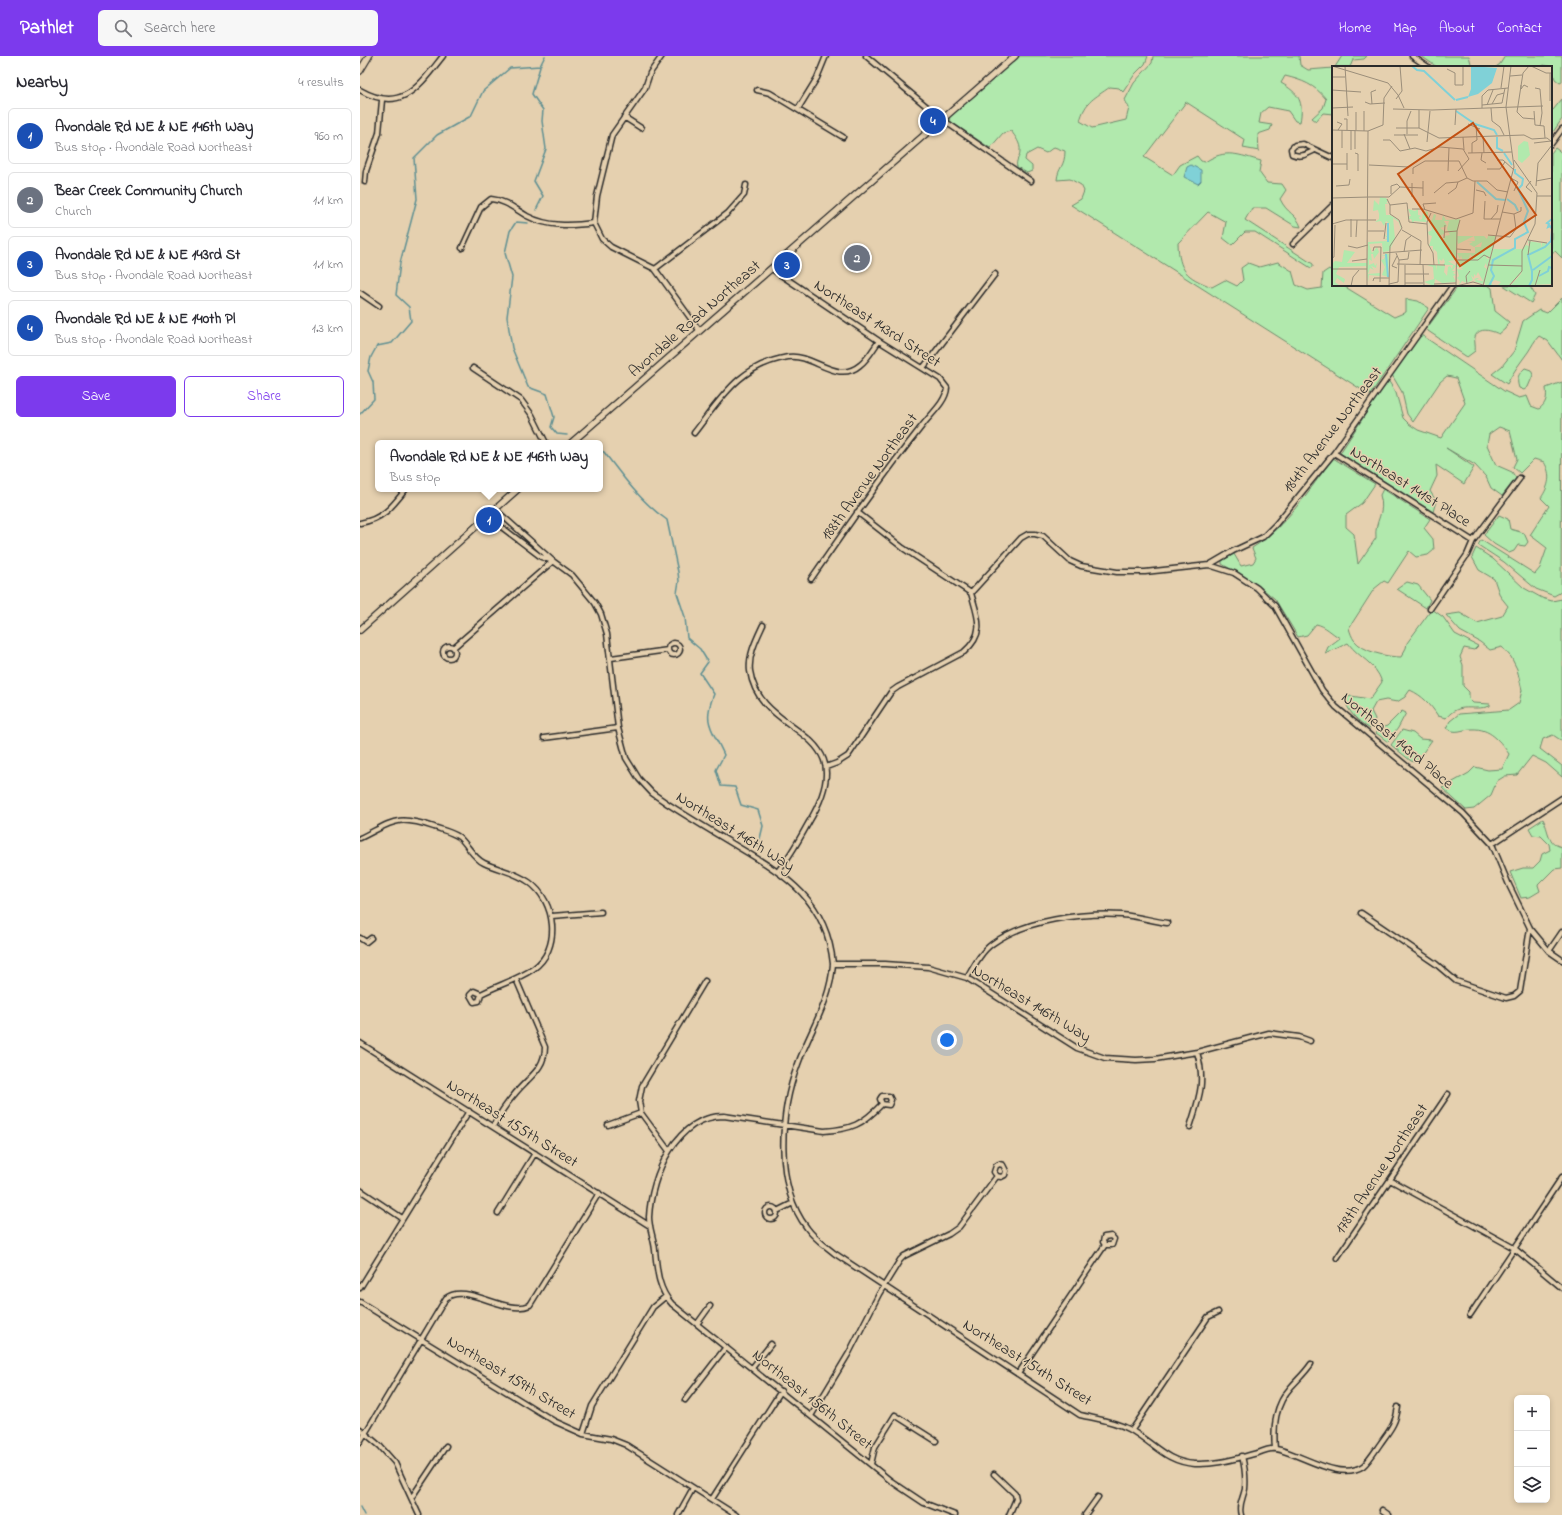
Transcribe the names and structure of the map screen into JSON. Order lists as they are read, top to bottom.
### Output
{
  "streets": {
    "main road": ["Avondale Road Northeast"],
    "street": [
      "Northeast 143rd Street",
      "184th Avenue Northeast",
      "188th Avenue Northeast",
      "Northeast 141st Place",
      "Northeast 143rd Place",
      "Northeast 146th Way",
      "Northeast 155th Street",
      "178th Avenue Northeast",
      "Northeast 154th Street",
      "Northeast 159th Street",
      "Northeast 156th Street"
    ]
  },
  "crossings": [
    ["Avondale Road Northeast", "Northeast 143rd Street"],
    ["Northeast 143rd Street", "188th Avenue Northeast"],
    ["184th Avenue Northeast", "Northeast 141st Place"],
    ["184th Avenue Northeast", "Northeast 143rd Place"],
    ["Northeast 146th Way", "Northeast 154th Street"],
    ["Northeast 155th Street", "Northeast 156th Street"],
    ["Northeast 154th Street", "Northeast 156th Street"]
  ],
  "page": {
    "header": "Pathlet",
    "search": "Search here",
    "nav": [
      "Home",
      "Map",
      "About",
      "Contact"
    ],
    "heading": ["Nearby", "4 results"],
    "pins": [
      "4",
      "2",
      "3",
      "1"
    ],
    "list": [
      {
        "mark": "1",
        "name": "Avondale Rd NE & NE 146th Way",
        "note": "Bus stop · Avondale Road Northeast",
        "value": "960 m"
      },
      {
        "mark": "2",
        "name": "Bear Creek Community Church",
        "note": "Church",
        "value": "1.1 km"
      },
      {
        "mark": "3",
        "name": "Avondale Rd NE & NE 143rd St",
        "note": "Bus stop · Avondale Road Northeast",
        "value": "1.1 km"
      },
      {
        "mark": "4",
        "name": "Avondale Rd NE & NE 140th Pl",
        "note": "Bus stop · Avondale Road Northeast",
        "value": "1.3 km"
      }
    ],
    "buttons": ["Save", "Share"],
    "popup": ["Avondale Rd NE & NE 146th Way", "Bus stop"],
    "map_buttons": ["+", "−"]
  }
}
